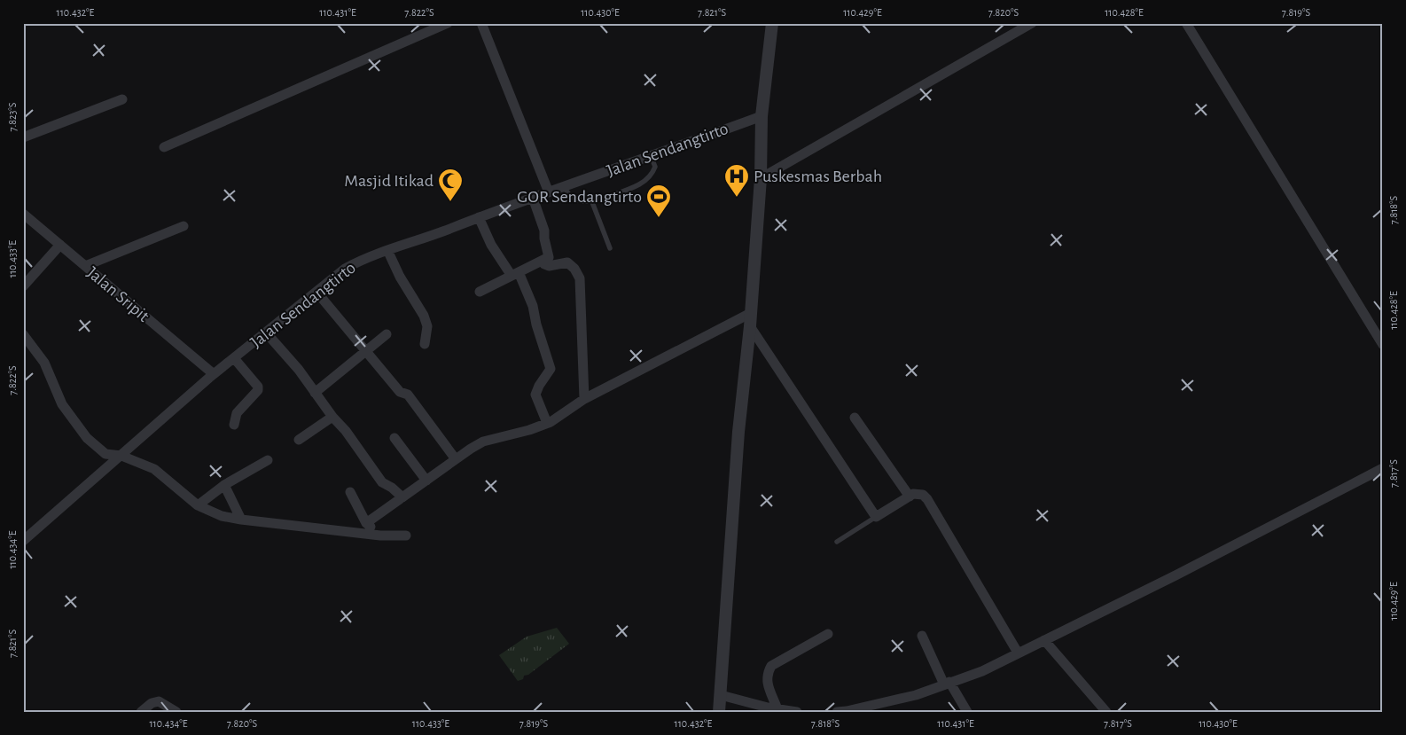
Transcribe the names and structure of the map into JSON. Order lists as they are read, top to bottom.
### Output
{
  "streets": {
    "street": ["Jalan Sendangtirto", "Jalan Sripit"]
  },
  "crossings": [
    ["Jalan Sendangtirto", "Jalan Sripit"]
  ],
  "places": {
    "hospital": ["Puskesmas Berbah"],
    "mosque": ["Masjid Itikad"],
    "sports": ["GOR Sendangtirto"]
  },
  "coordinates": [
    "110.432°E",
    "110.431°E",
    "7.822°S",
    "110.430°E",
    "7.821°S",
    "110.429°E",
    "7.820°S",
    "110.428°E",
    "7.819°S",
    "7.823°S",
    "7.818°S",
    "110.433°E",
    "7.817°S",
    "110.434°E"
  ]
}
